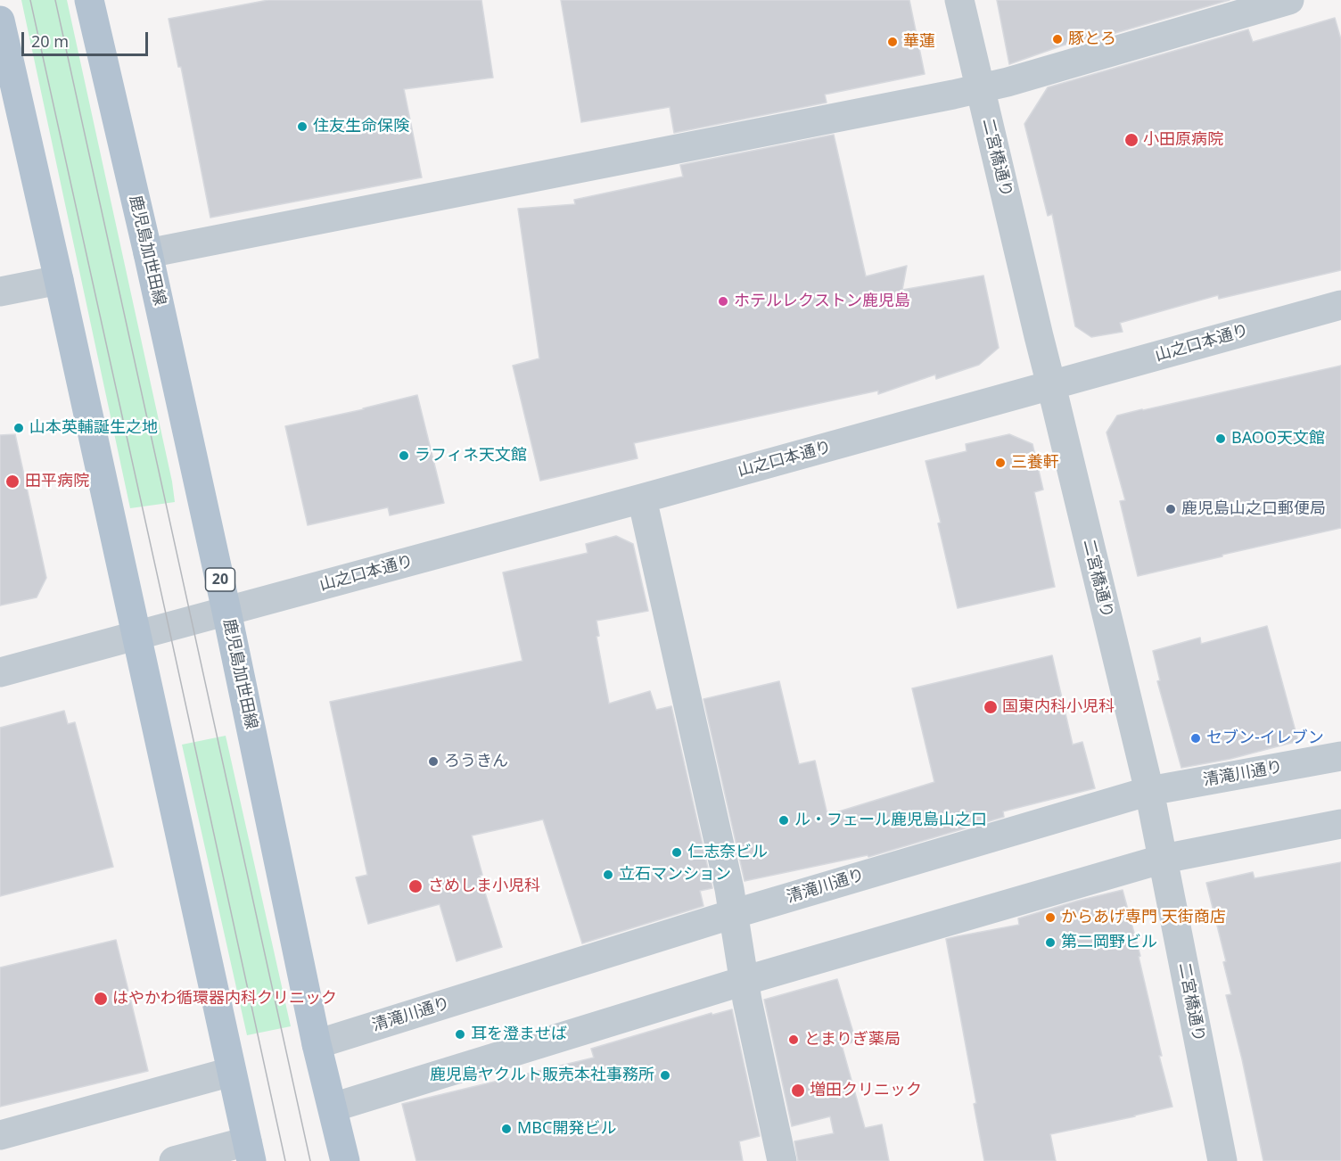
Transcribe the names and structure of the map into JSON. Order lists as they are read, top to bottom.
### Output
{
  "streets": {
    "main road": ["鹿児島加世田線", "20"],
    "street": ["二宮橋通り", "山之口本通り", "清滝川通り"]
  },
  "crossings": [
    ["二宮橋通り", "山之口本通り"],
    ["二宮橋通り", "清滝川通り"],
    ["鹿児島加世田線", "山之口本通り"],
    ["鹿児島加世田線", "清滝川通り"]
  ],
  "places": [
    "豚とろ",
    "華蓮",
    "住友生命保険",
    "小田原病院",
    "ホテルレクストン鹿児島",
    "山本英輔誕生之地",
    "BAOO天文館",
    "ラフィネ天文館",
    "三養軒",
    "田平病院",
    "鹿児島山之口郵便局",
    "国東内科小児科",
    "セブン-イレブン",
    "ろうきん",
    "ル・フェール鹿児島山之口",
    "仁志奈ビル",
    "立石マンション",
    "さめしま小児科",
    "からあげ専門 天街商店",
    "第二岡野ビル",
    "はやかわ循環器内科クリニック",
    "耳を澄ませば",
    "とまりぎ薬局",
    "鹿児島ヤクルト販売本社事務所",
    "増田クリニック",
    "MBC開発ビル"
  ],
  "scale_bar": "20 m"
}
